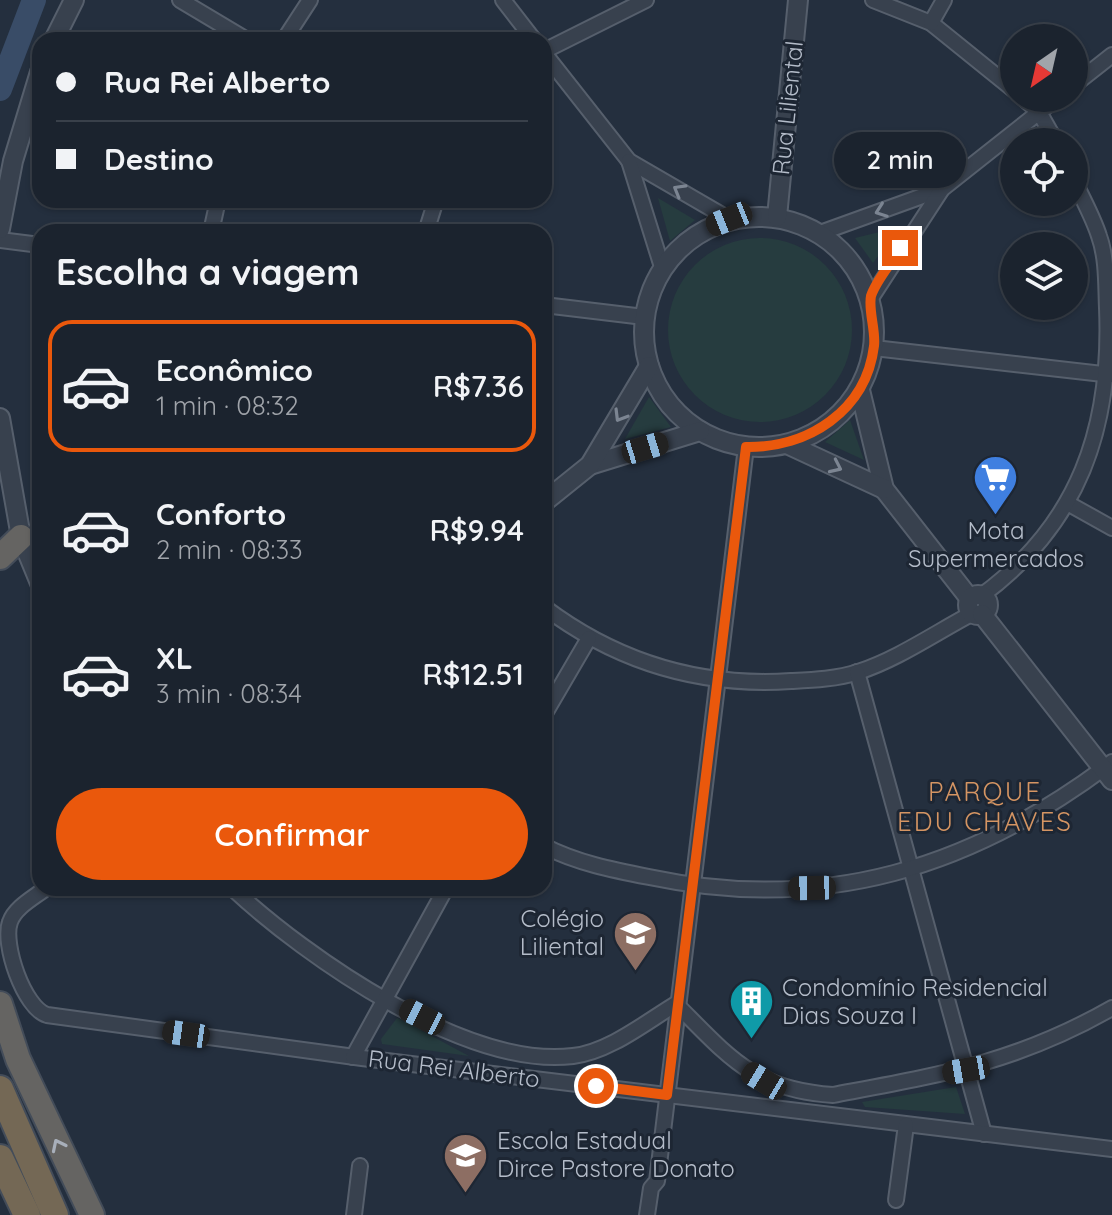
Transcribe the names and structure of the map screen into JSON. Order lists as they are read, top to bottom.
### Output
{
  "streets": {
    "street": ["Rua Liliental", "Rua Rei Alberto"]
  },
  "districts": ["PARQUE EDU CHAVES"],
  "places": {
    "supermarket": ["Mota Supermercados"],
    "school or university": ["Colégio Liliental", "Escola Estadual Dirce Pastore Donato"],
    "building": ["Condomínio Residencial Dias Souza I"]
  },
  "north": "bottom left",
  "page": {
    "banner": ["Rua Rei Alberto", "Destino"],
    "bubble": "2 min",
    "heading": "Escolha a viagem",
    "list": [
      {
        "name": "Econômico",
        "note": "1 min · 08:32",
        "value": "R$7.36"
      },
      {
        "name": "Conforto",
        "note": "2 min · 08:33",
        "value": "R$9.94"
      },
      {
        "name": "XL",
        "note": "3 min · 08:34",
        "value": "R$12.51"
      }
    ],
    "buttons": "Confirmar"
  }
}
